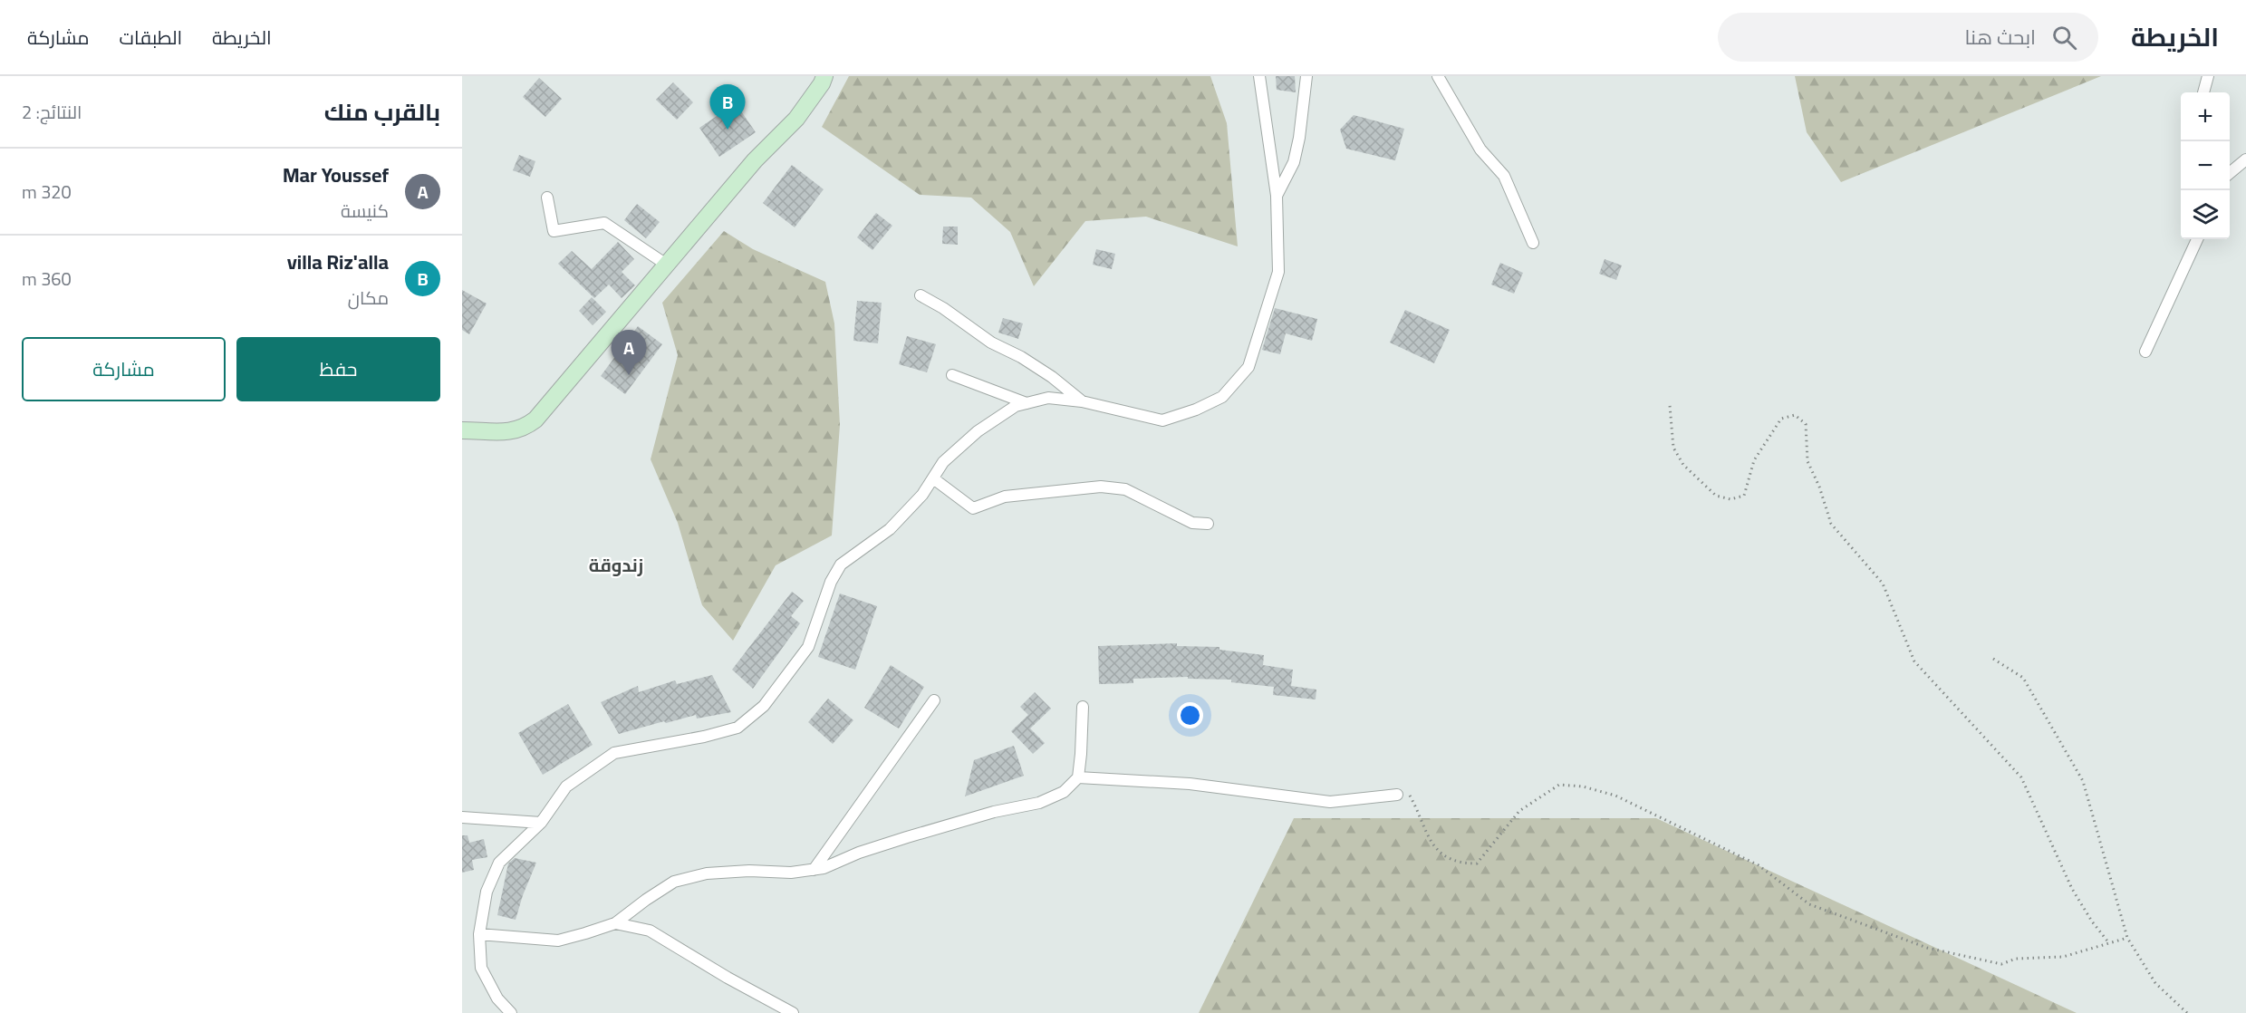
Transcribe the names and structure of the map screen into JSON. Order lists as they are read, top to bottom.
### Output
{
  "districts": ["زندوقة"],
  "page": {
    "header": "الخريطة",
    "search": "ابحث هنا",
    "nav": ["الخريطة", "الطبقات", "مشاركة"],
    "heading": ["بالقرب منك", "النتائج: 2"],
    "pins": ["B", "A"],
    "map_buttons": ["+", "−"],
    "list": [
      {
        "mark": "A",
        "name": "Mar Youssef",
        "note": "كنيسة",
        "value": "320 m"
      },
      {
        "mark": "B",
        "name": "villa Riz'alla",
        "note": "مكان",
        "value": "360 m"
      }
    ],
    "buttons": ["حفظ", "مشاركة"]
  }
}
